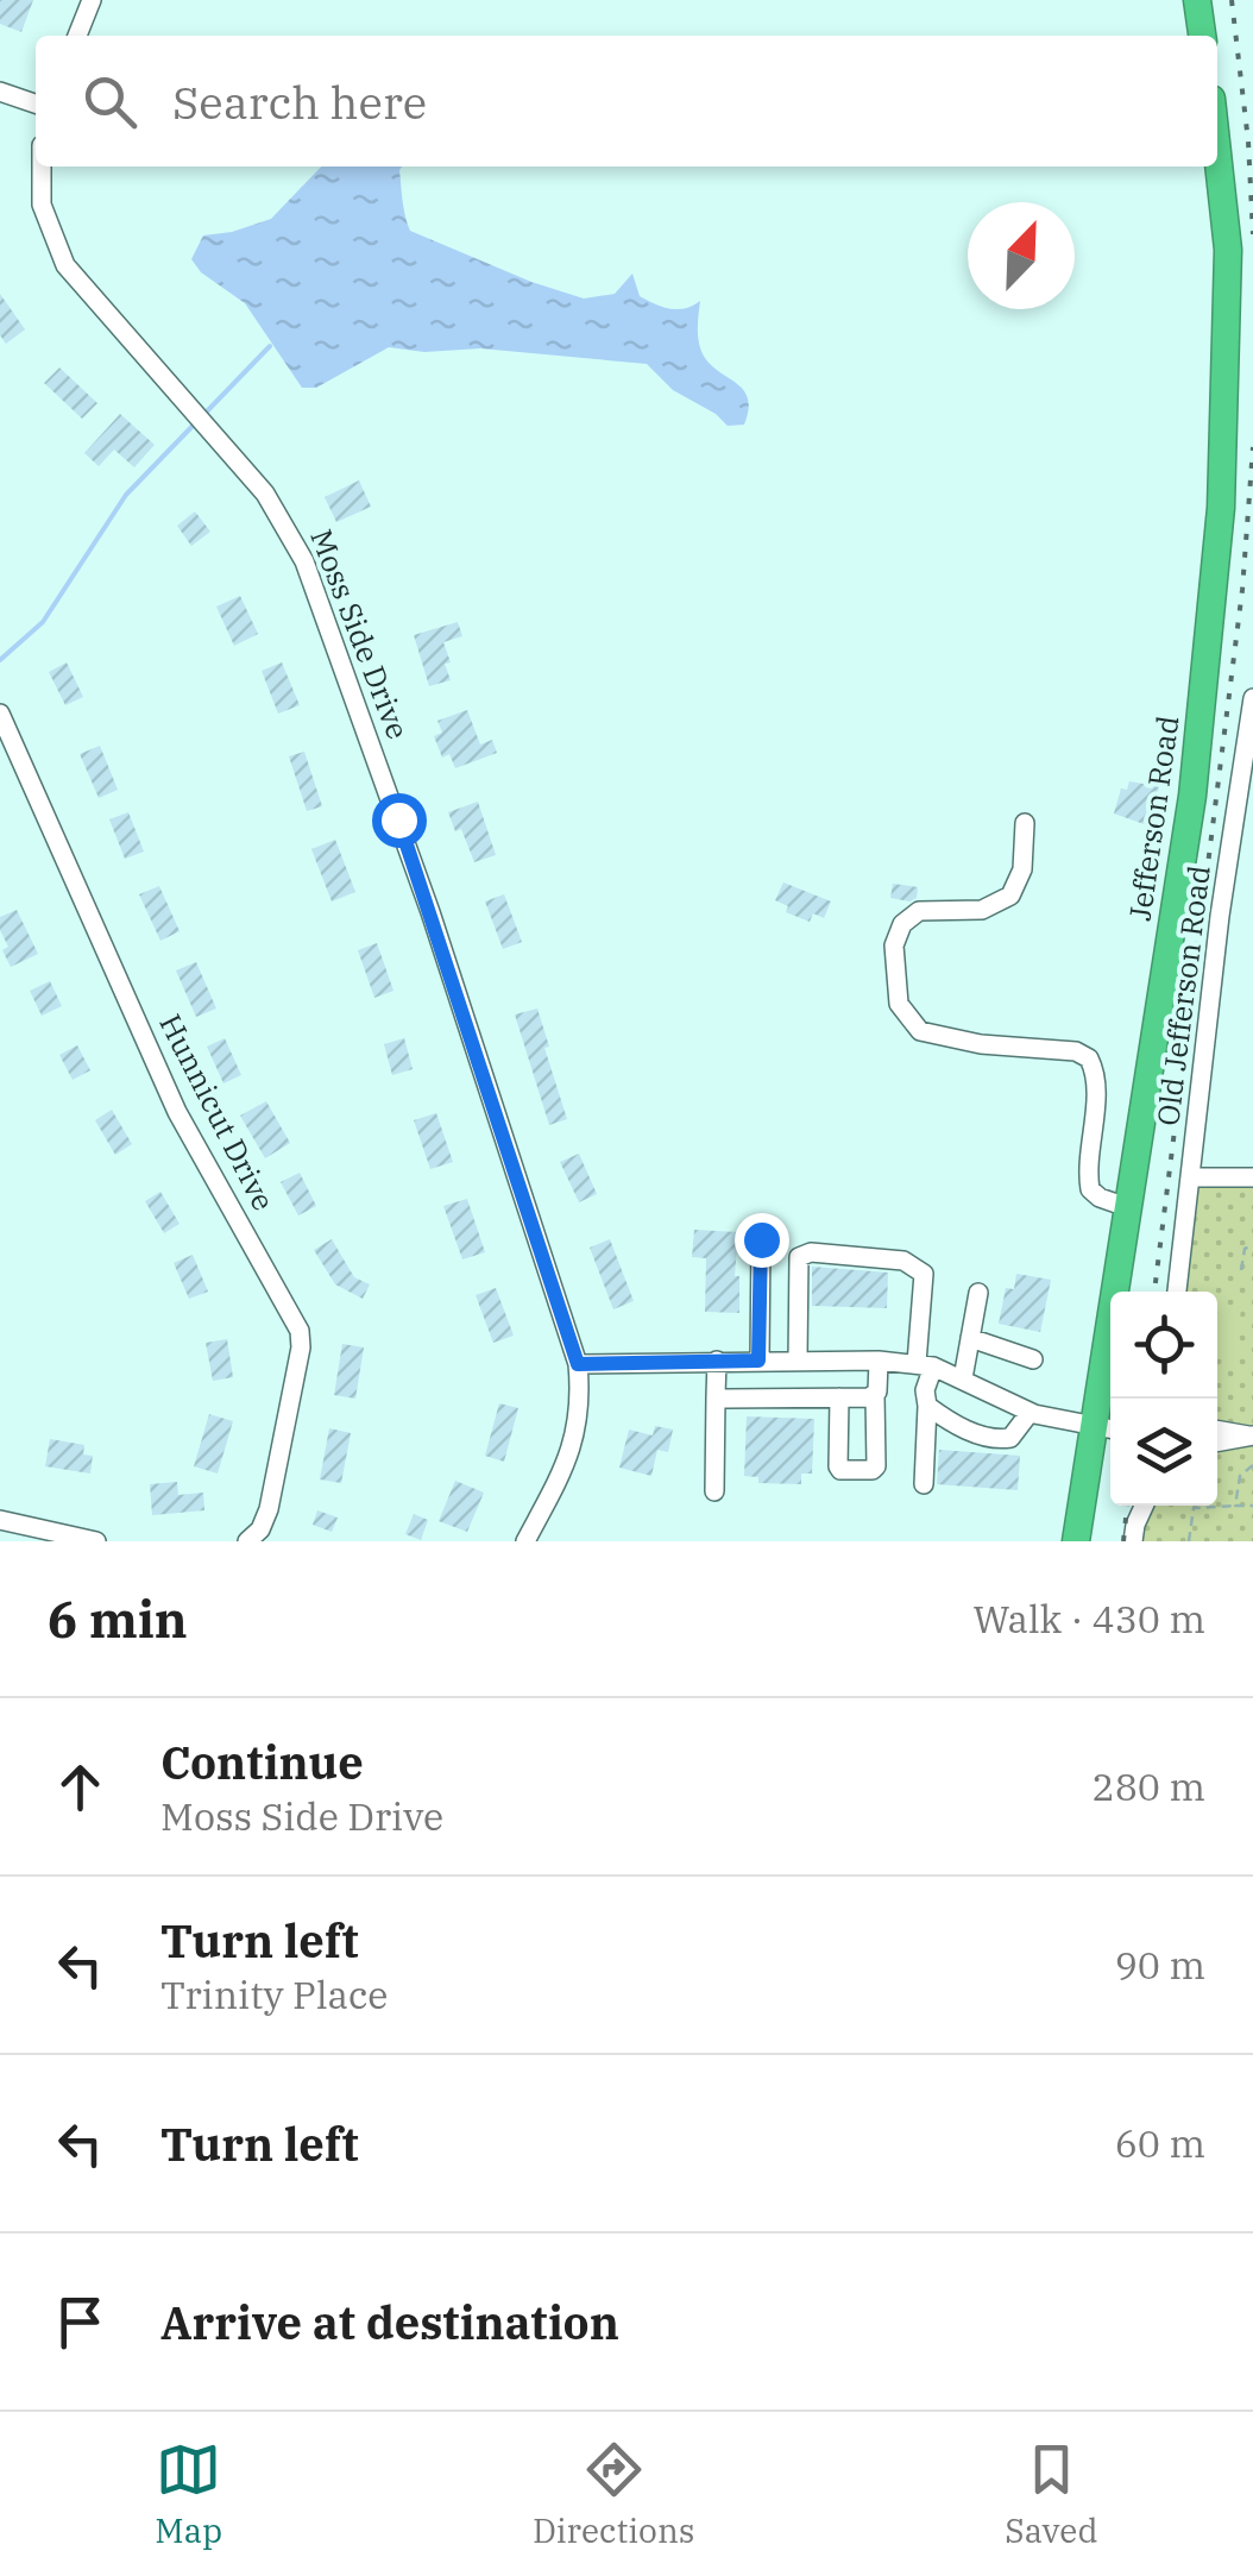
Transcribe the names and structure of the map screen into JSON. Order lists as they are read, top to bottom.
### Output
{
  "streets": {
    "highway": ["Jefferson Road"],
    "street": ["Moss Side Drive", "Old Jefferson Road", "Hunnicut Drive"]
  },
  "north": "top right",
  "page": {
    "search": "Search here",
    "heading": ["6 min", "Walk · 430 m"],
    "list": [
      ["Continue", "Moss Side Drive", "280 m"],
      ["Turn left", "Trinity Place", "90 m"],
      ["Turn left", "60 m"],
      "Arrive at destination"
    ],
    "nav": ["Map", "Directions", "Saved"]
  }
}
